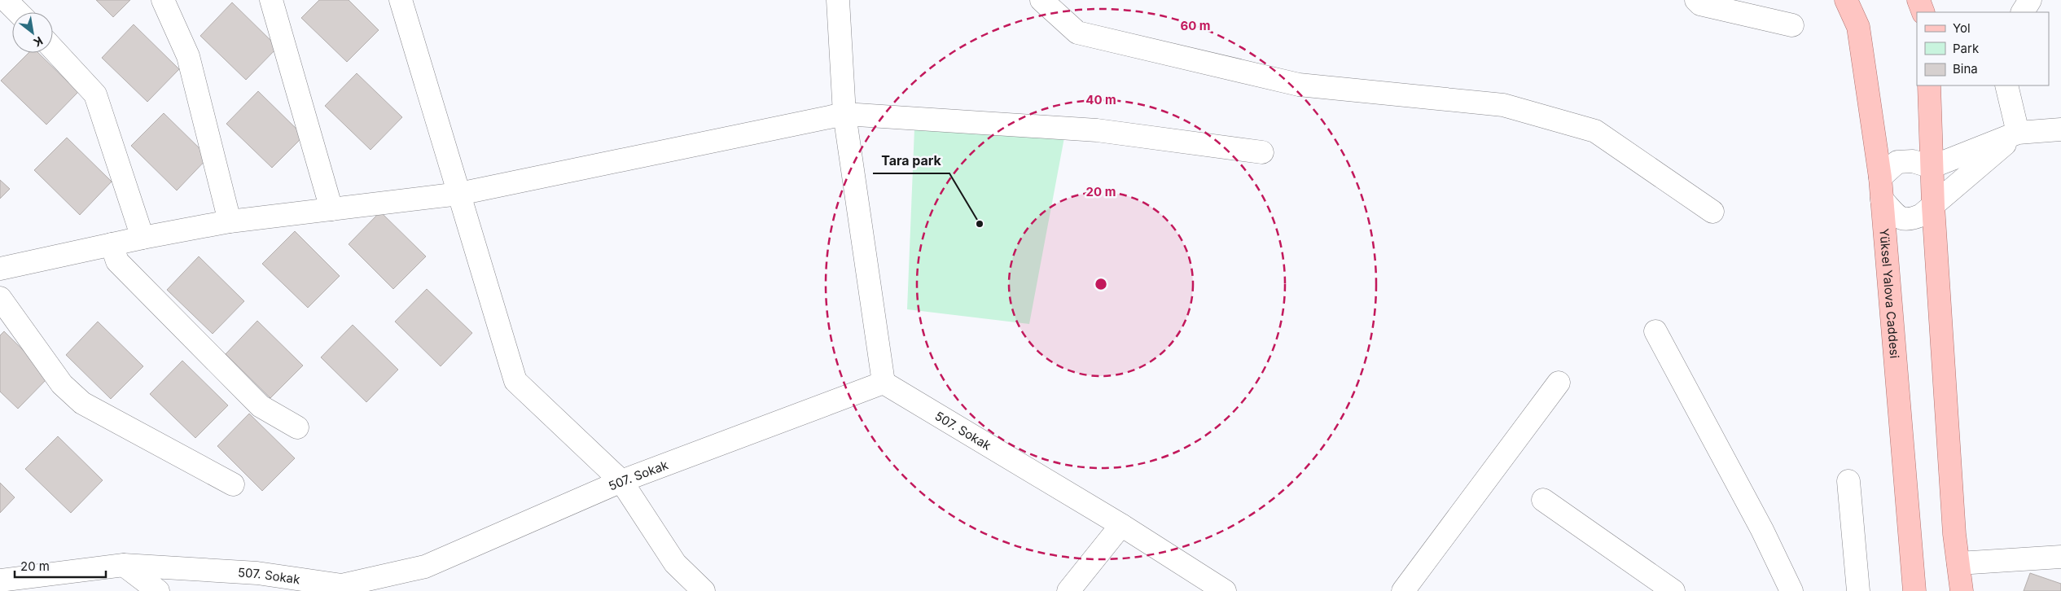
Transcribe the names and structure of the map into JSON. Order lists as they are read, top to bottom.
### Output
{
  "streets": {
    "main road": ["Yüksel Yalova Caddesi"],
    "street": ["507. Sokak"]
  },
  "places": ["Tara park"],
  "legend": ["Yol", "Park", "Bina"],
  "scale_bar": "20 m",
  "north": "bottom right",
  "rings": ["60 m", "40 m", "20 m"]
}
